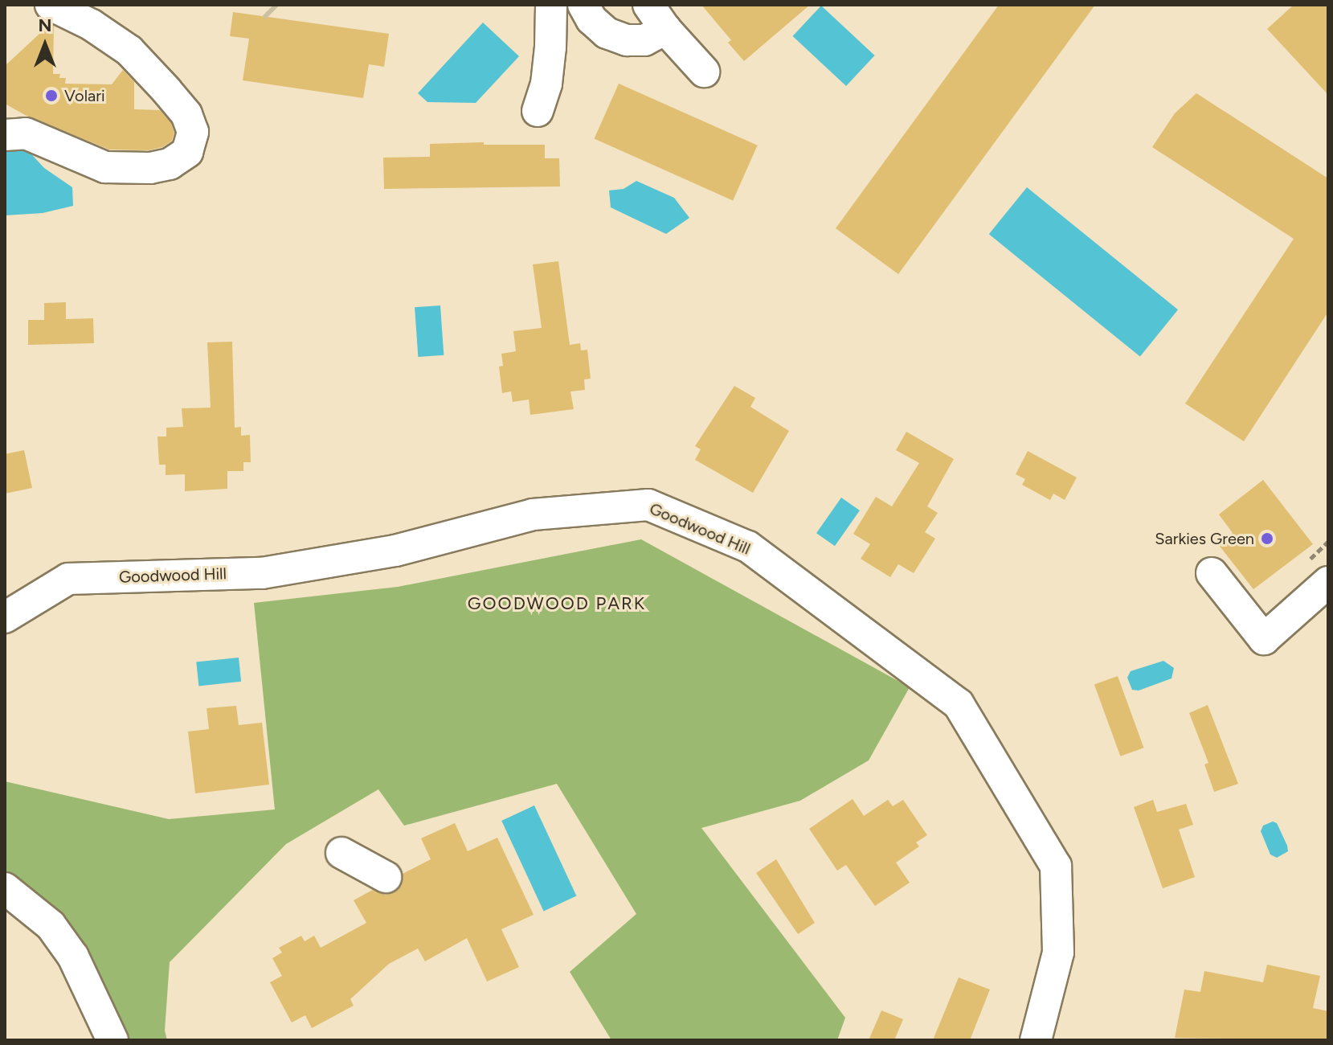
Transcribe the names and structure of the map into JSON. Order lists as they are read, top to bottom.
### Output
{
  "streets": {
    "street": ["Goodwood Hill"]
  },
  "districts": ["GOODWOOD PARK"],
  "places": ["Volari", "Sarkies Green"],
  "north": "top"
}
